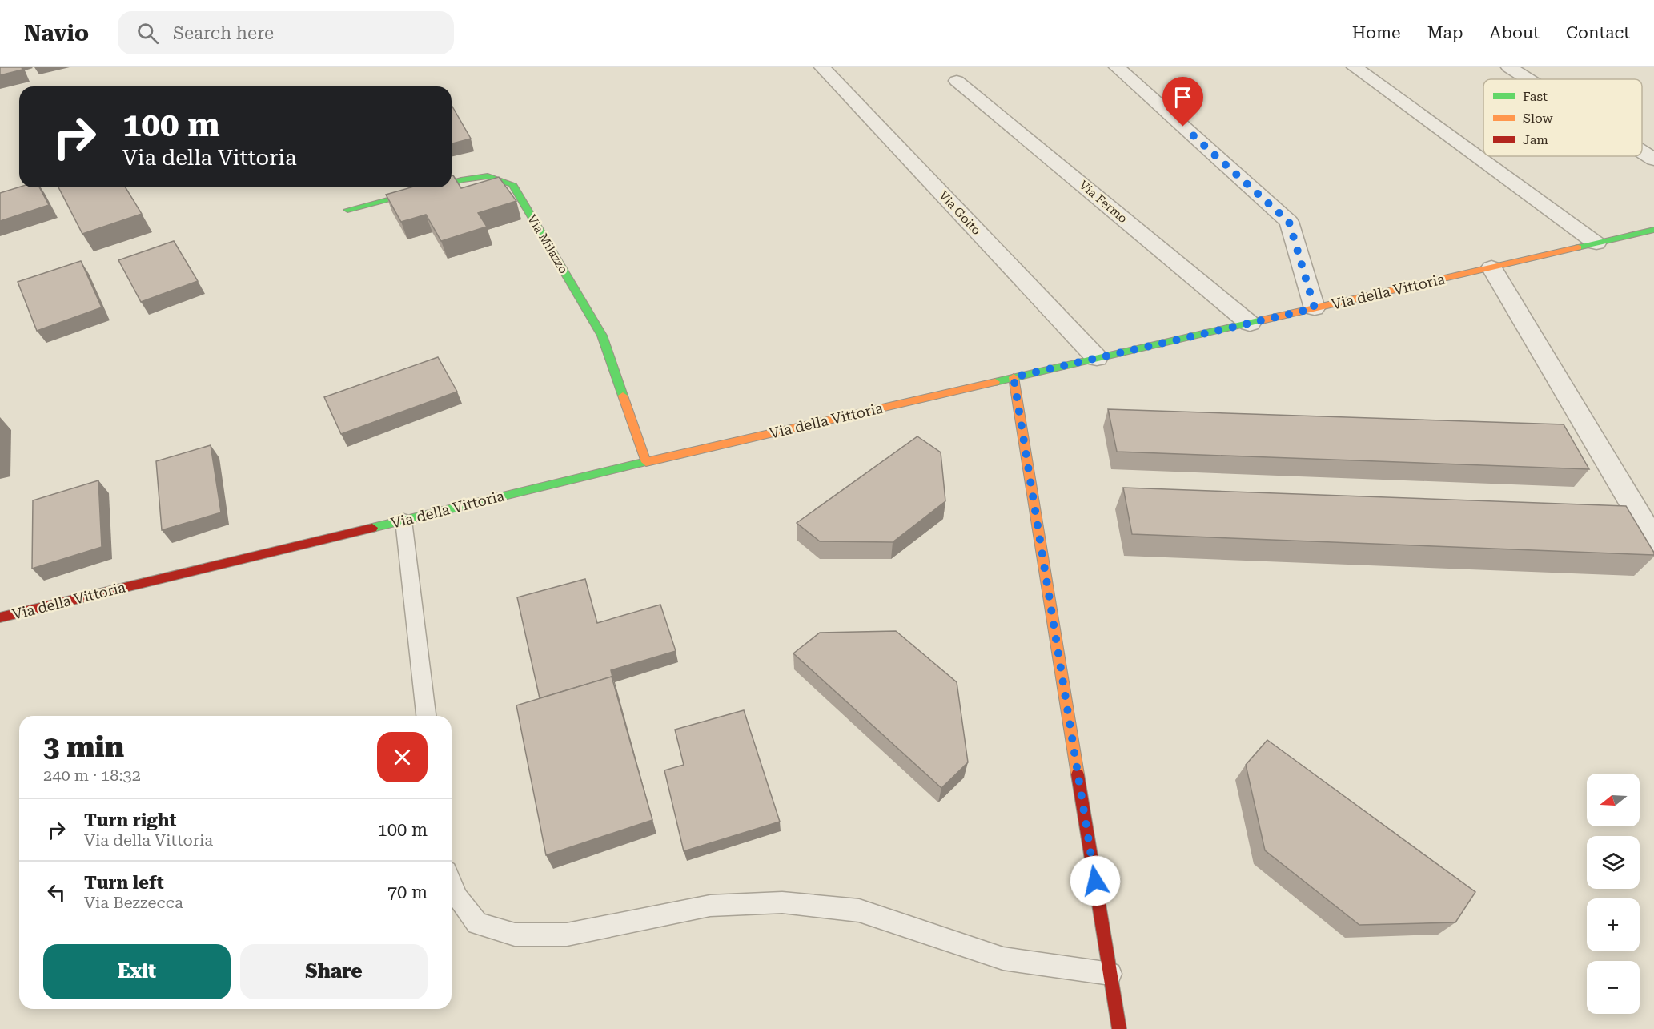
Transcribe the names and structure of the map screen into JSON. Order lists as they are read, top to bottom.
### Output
{
  "streets": {
    "street": [
      "Via Fermo",
      "Via Goito",
      "Via Milazzo",
      "Via della Vittoria"
    ]
  },
  "crossings": [
    ["Via Fermo", "Via della Vittoria"],
    ["Via Goito", "Via della Vittoria"],
    ["Via Milazzo", "Via della Vittoria"]
  ],
  "legend": ["Fast", "Slow", "Jam"],
  "north": "left",
  "page": {
    "header": "Navio",
    "search": "Search here",
    "nav": [
      "Home",
      "Map",
      "About",
      "Contact"
    ],
    "turn": ["100 m", "Via della Vittoria"],
    "heading": ["3 min", "240 m · 18:32"],
    "map_buttons": ["+", "−"],
    "list": [
      {
        "name": "Turn right",
        "note": "Via della Vittoria",
        "value": "100 m"
      },
      {
        "name": "Turn left",
        "note": "Via Bezzecca",
        "value": "70 m"
      }
    ],
    "buttons": ["Exit", "Share"]
  }
}
